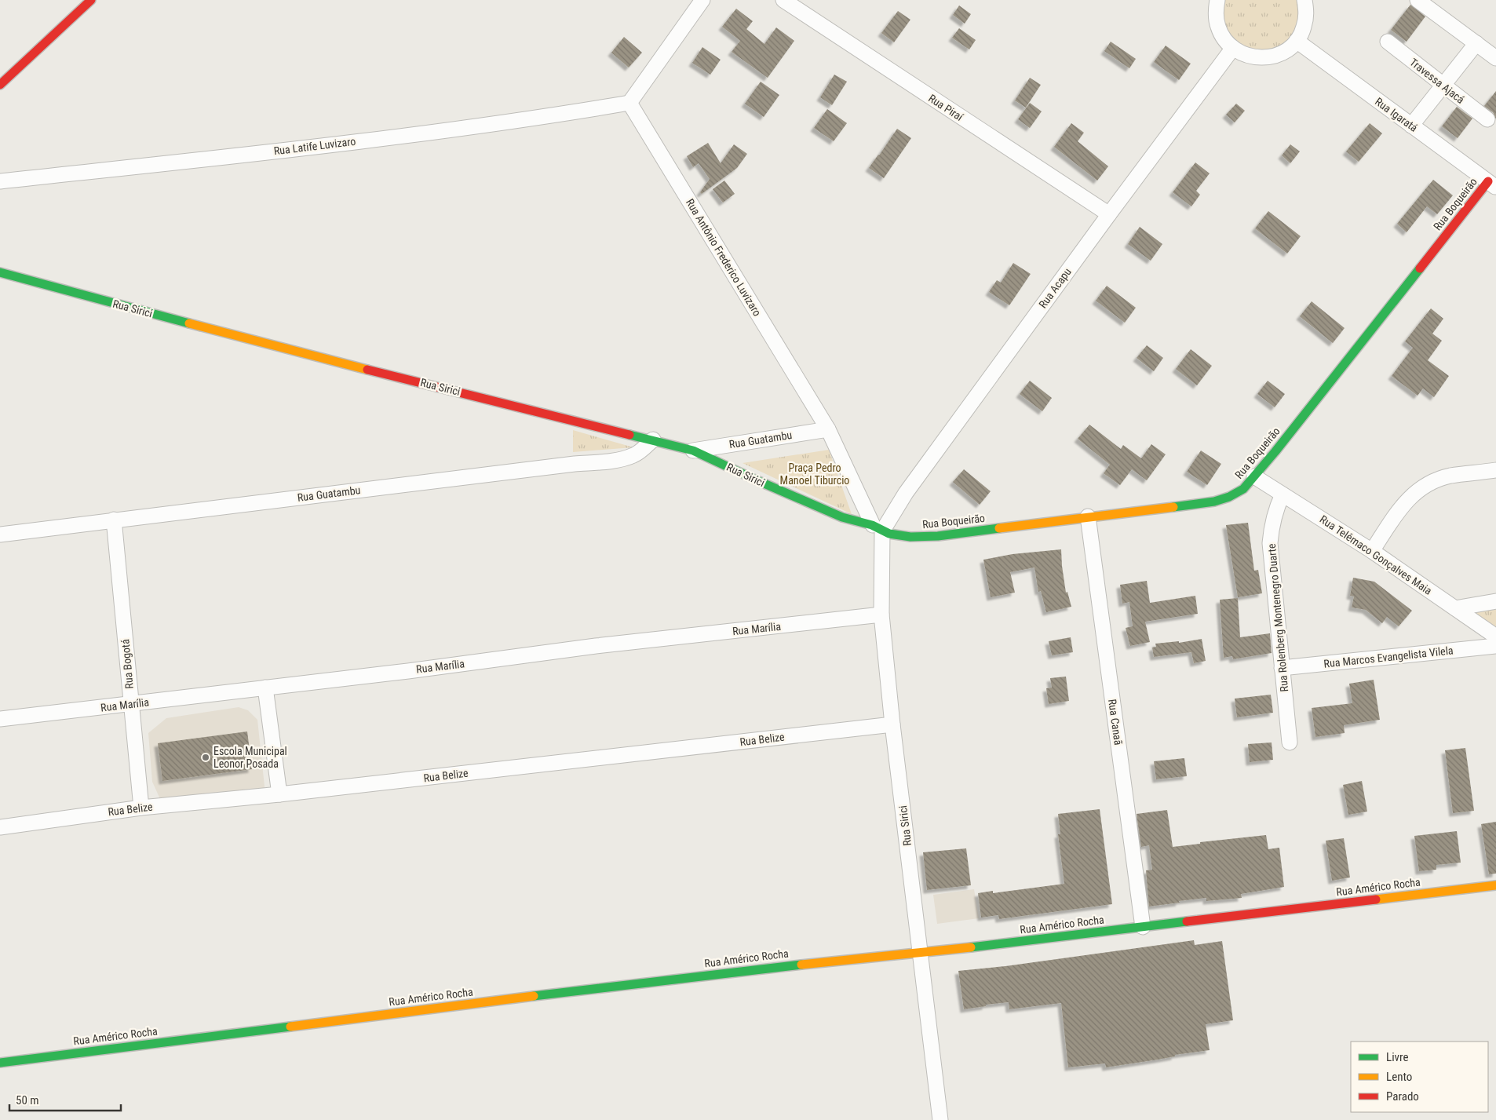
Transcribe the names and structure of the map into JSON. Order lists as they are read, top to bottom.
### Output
{
  "streets": {
    "street": [
      "Travessa Ajacá",
      "Rua Piraí",
      "Rua Igaratá",
      "Rua Latife Luvizaro",
      "Rua Boqueirão",
      "Rua Antônio Frederico Luvizaro",
      "Rua Acapu",
      "Rua Sirici",
      "Rua Guatambu",
      "Rua Telêmaco Gonçalves Maia",
      "Rua Rolenberg Montenegro Duarte",
      "Rua Marília",
      "Rua Marcos Evangelista Vilela",
      "Rua Bogotá",
      "Rua Canaã",
      "Rua Belize",
      "Rua Américo Rocha"
    ]
  },
  "crossings": [
    ["Rua Piraí", "Rua Acapu"],
    ["Rua Igaratá", "Rua Boqueirão"],
    ["Rua Latife Luvizaro", "Rua Antônio Frederico Luvizaro"],
    ["Rua Boqueirão", "Rua Antônio Frederico Luvizaro"],
    ["Rua Boqueirão", "Rua Acapu"],
    ["Rua Boqueirão", "Rua Sirici"],
    ["Rua Boqueirão", "Rua Telêmaco Gonçalves Maia"],
    ["Rua Boqueirão", "Rua Canaã"],
    ["Rua Antônio Frederico Luvizaro", "Rua Acapu"],
    ["Rua Antônio Frederico Luvizaro", "Rua Sirici"],
    ["Rua Antônio Frederico Luvizaro", "Rua Guatambu"],
    ["Rua Acapu", "Rua Sirici"],
    ["Rua Sirici", "Rua Guatambu"],
    ["Rua Sirici", "Rua Marília"],
    ["Rua Sirici", "Rua Belize"],
    ["Rua Sirici", "Rua Américo Rocha"],
    ["Rua Guatambu", "Rua Bogotá"],
    ["Rua Telêmaco Gonçalves Maia", "Rua Rolenberg Montenegro Duarte"],
    ["Rua Rolenberg Montenegro Duarte", "Rua Marcos Evangelista Vilela"],
    ["Rua Marília", "Rua Bogotá"],
    ["Rua Bogotá", "Rua Belize"],
    ["Rua Canaã", "Rua Américo Rocha"]
  ],
  "parks": ["Praça Pedro Manoel Tiburcio"],
  "places": ["Escola Municipal Leonor Posada"],
  "legend": ["Livre", "Lento", "Parado"],
  "scale_bar": "50 m"
}
